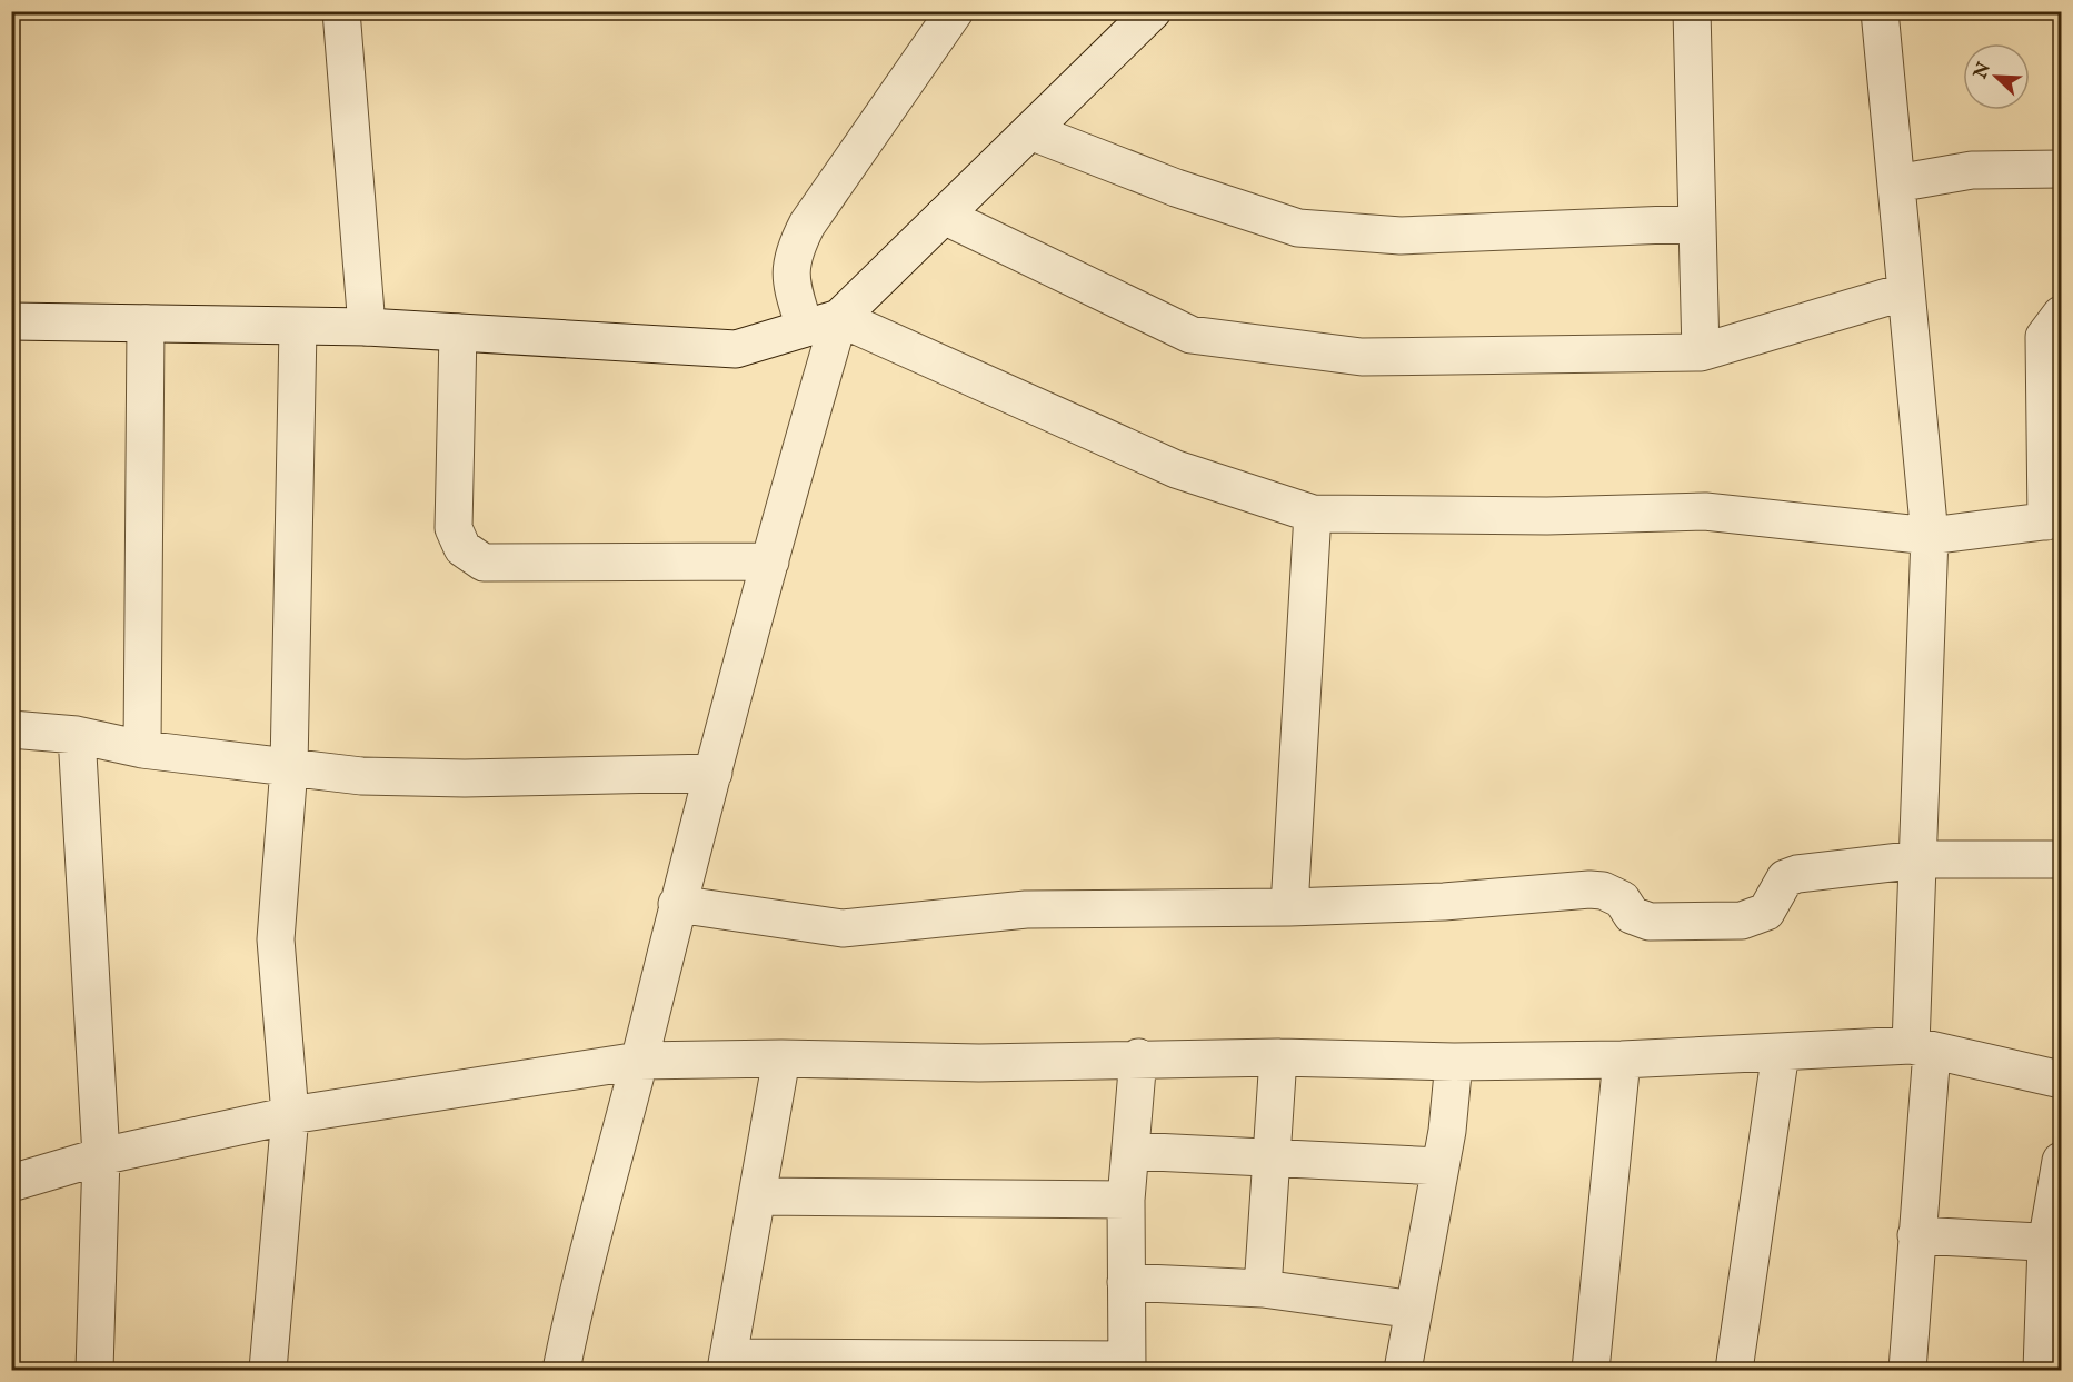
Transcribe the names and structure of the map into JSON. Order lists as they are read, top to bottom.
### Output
{
  "north": "top left"
}
